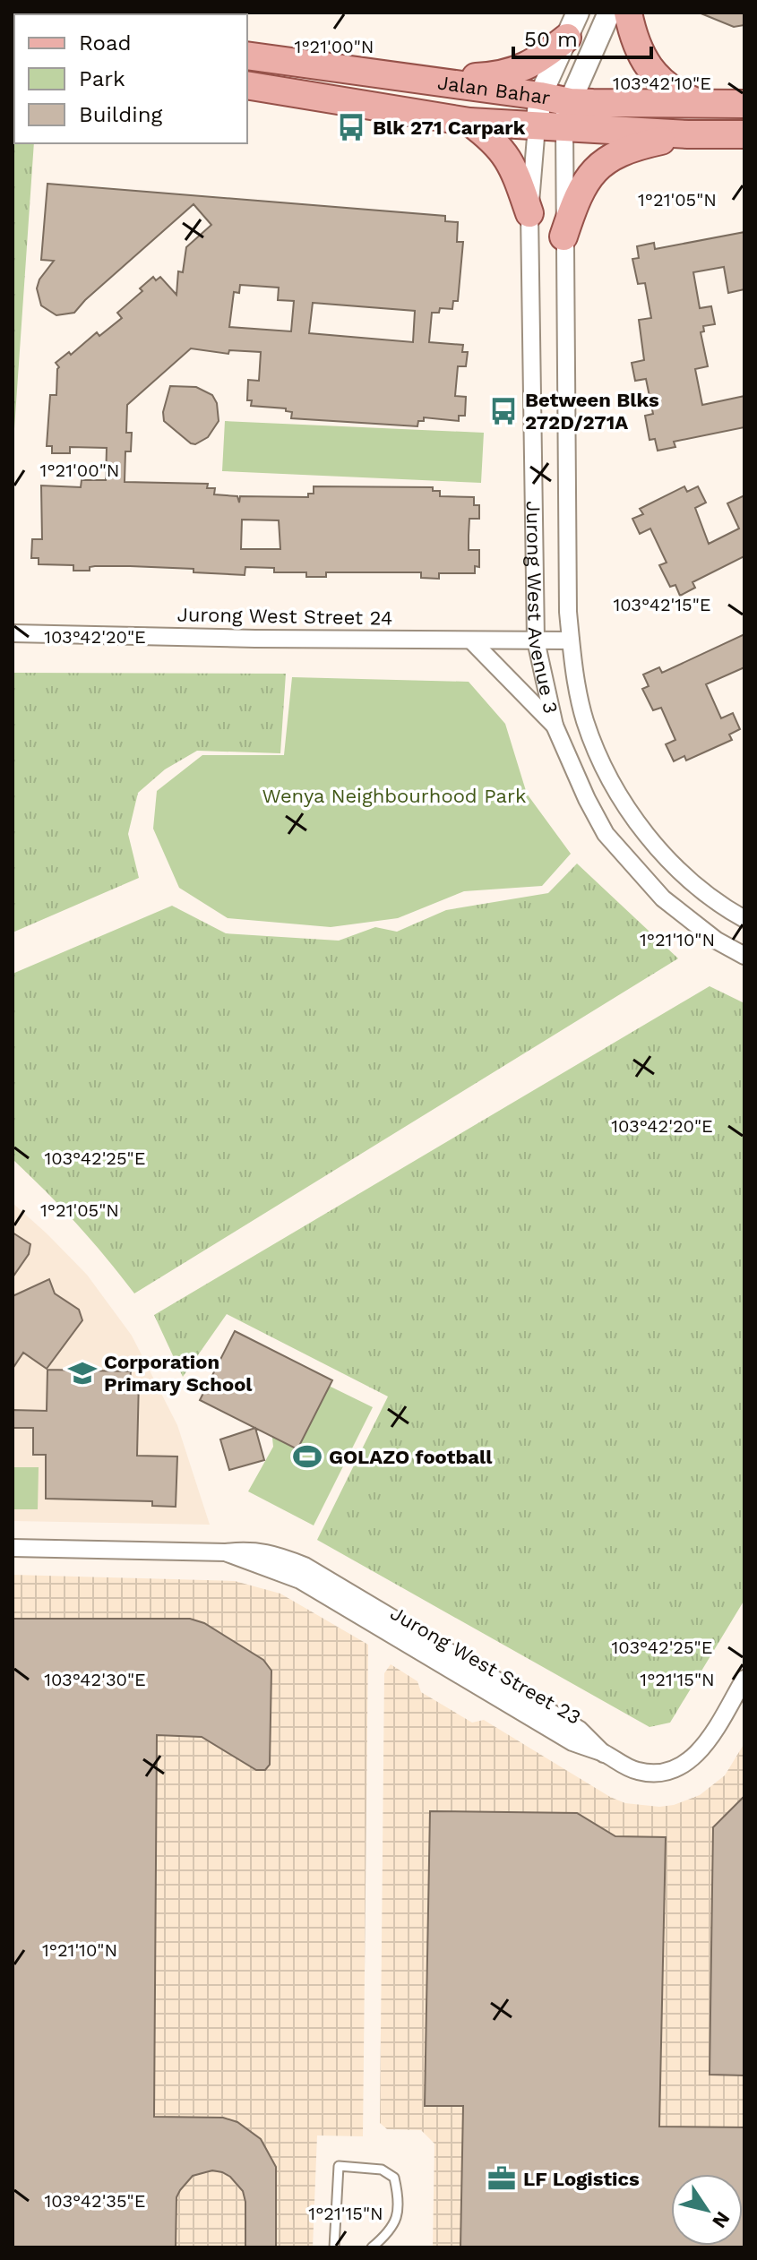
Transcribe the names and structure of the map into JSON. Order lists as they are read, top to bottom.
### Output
{
  "streets": {
    "main road": ["Jalan Bahar"],
    "street": ["Jurong West Avenue 3", "Jurong West Street 24", "Jurong West Street 23"]
  },
  "crossings": [
    ["Jalan Bahar", "Jurong West Avenue 3"],
    ["Jurong West Avenue 3", "Jurong West Street 24"]
  ],
  "parks": ["Wenya Neighbourhood Park"],
  "places": {
    "bus stop": ["Blk 271 Carpark", "Between Blks 272D/271A"],
    "school or university": ["Corporation Primary School"],
    "sports": ["GOLAZO football"],
    "office": ["LF Logistics"]
  },
  "legend": ["Road", "Park", "Building"],
  "scale_bar": "50 m",
  "north": "bottom right",
  "coordinates": [
    "1°21'00\"N",
    "103°42'10\"E",
    "1°21'05\"N",
    "103°42'15\"E",
    "103°42'20\"E",
    "1°21'10\"N",
    "103°42'25\"E",
    "1°21'15\"N",
    "103°42'30\"E",
    "103°42'35\"E"
  ]
}
